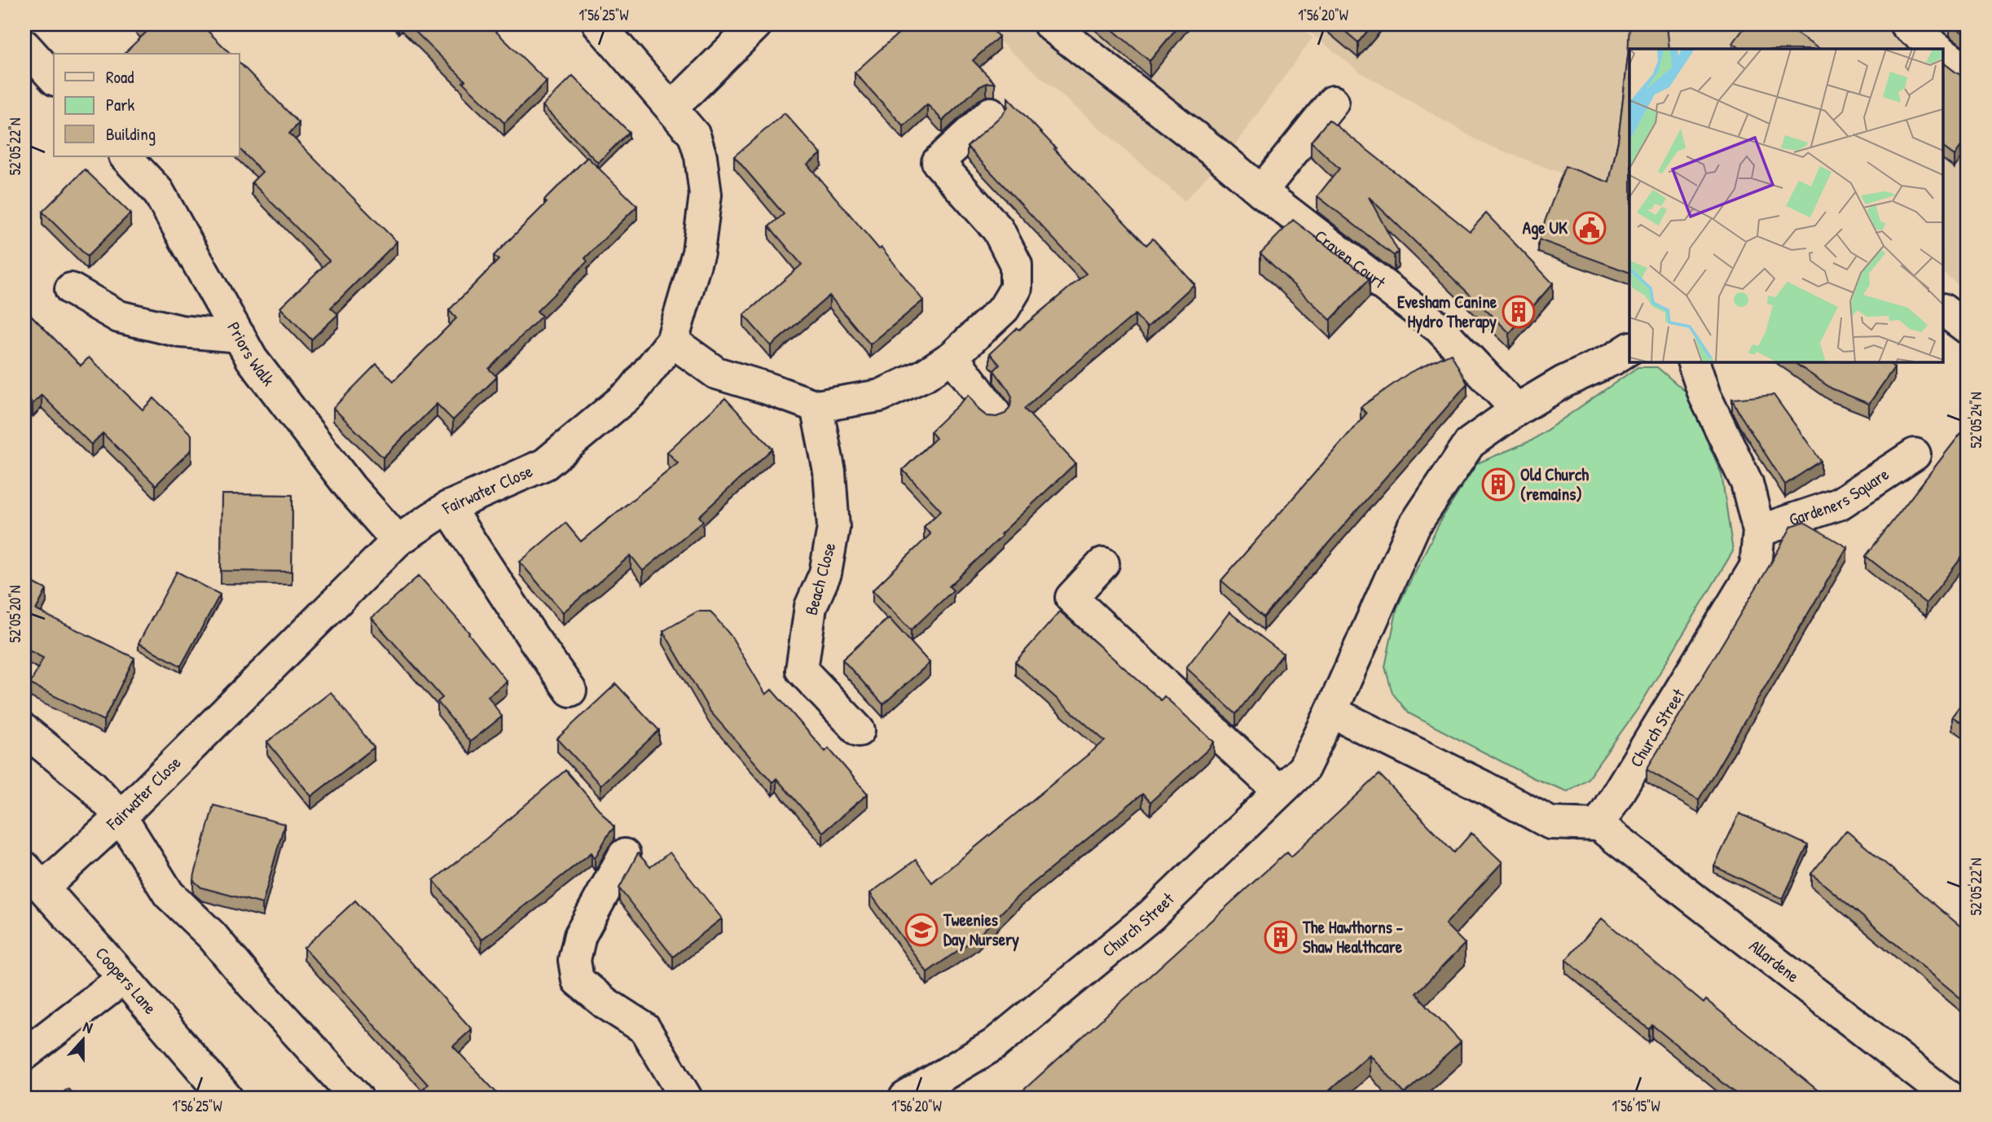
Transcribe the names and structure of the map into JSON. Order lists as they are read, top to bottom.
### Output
{
  "streets": {
    "street": [
      "Craven Court",
      "Priors Walk",
      "Fairwater Close",
      "Gardeners Square",
      "Beach Close",
      "Church Street",
      "Allardene",
      "Coopers Lane"
    ]
  },
  "crossings": [
    ["Craven Court", "Church Street"],
    ["Priors Walk", "Fairwater Close"],
    ["Fairwater Close", "Coopers Lane"],
    ["Gardeners Square", "Church Street"],
    ["Church Street", "Allardene"]
  ],
  "places": {
    "public building": ["Age UK"],
    "building": ["Evesham Canine Hydro Therapy", "Old Church (remains)", "The Hawthorns - Shaw Healthcare"],
    "school or university": ["Tweenies Day Nursery"]
  },
  "legend": ["Road", "Park", "Building"],
  "north": "top",
  "coordinates": [
    "1°56'25\"W",
    "1°56'20\"W",
    "52°05'22\"N",
    "52°05'24\"N",
    "52°05'20\"N",
    "1°56'15\"W"
  ]
}
